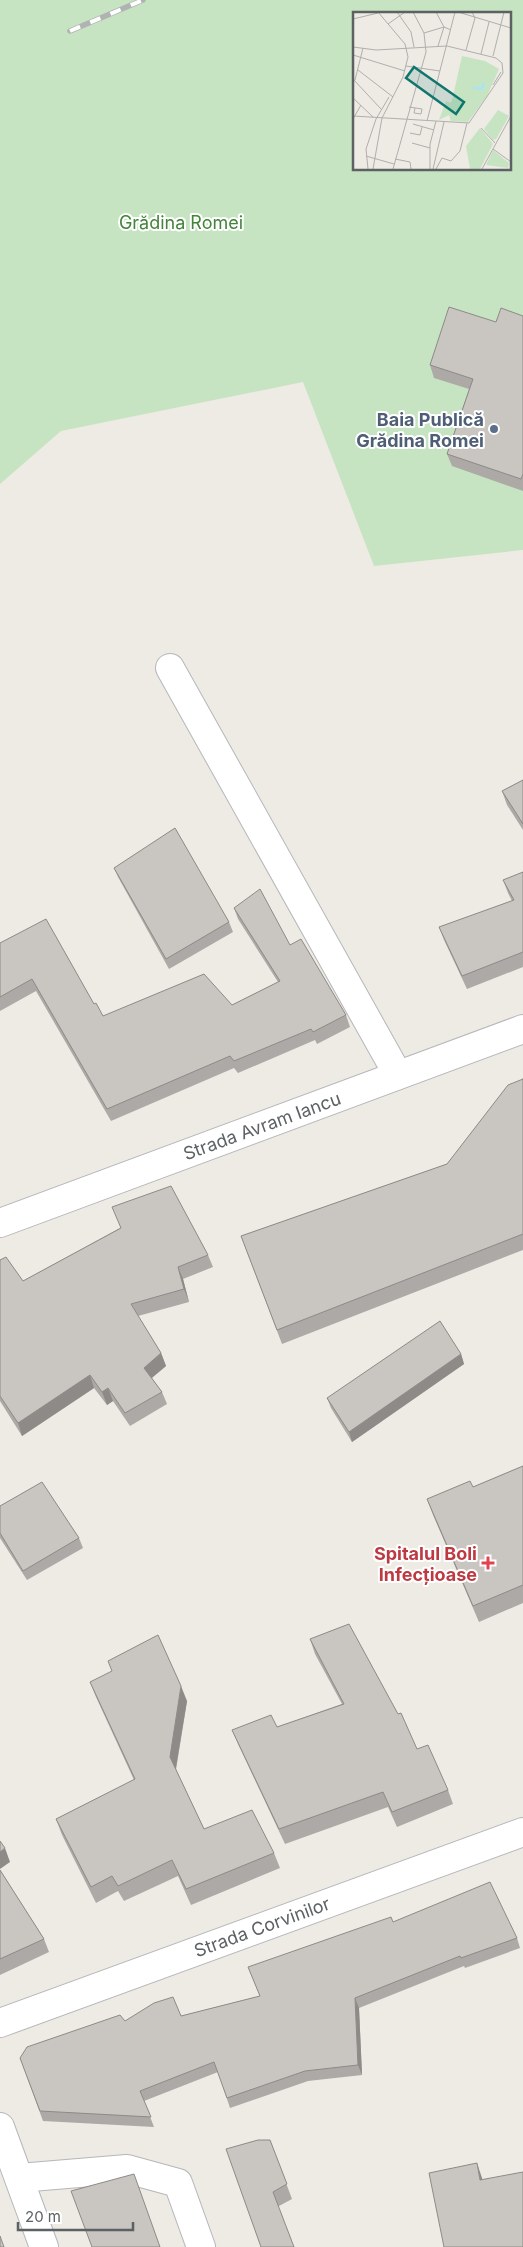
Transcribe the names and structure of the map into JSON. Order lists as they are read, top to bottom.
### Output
{
  "streets": {
    "street": ["Strada Avram Iancu", "Strada Corvinilor"]
  },
  "parks": ["Grădina Romei"],
  "places": {
    "other": ["Baia Publică Grădina Romei"],
    "health": ["Spitalul Boli Infecțioase"]
  },
  "scale_bar": "20 m"
}
